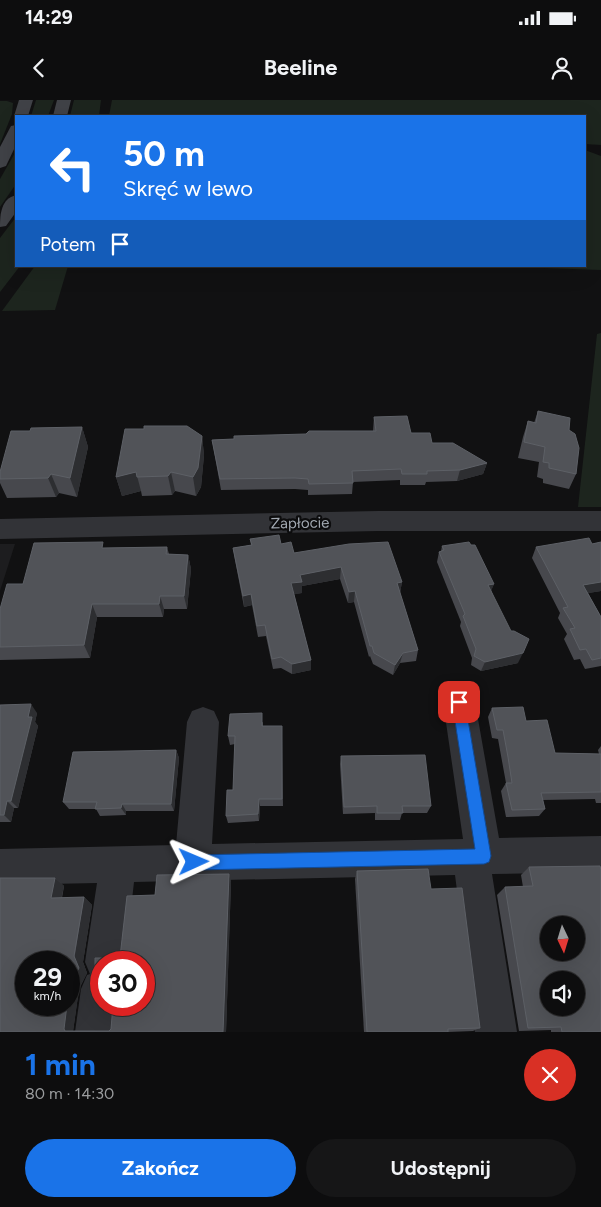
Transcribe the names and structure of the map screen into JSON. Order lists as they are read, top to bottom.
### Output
{
  "streets": {
    "street": ["Zapłocie"]
  },
  "north": "bottom",
  "page": {
    "status": "14:29",
    "header": "Beeline",
    "turn": ["50 m", "Skręć w lewo"],
    "then": "Potem",
    "speed": "29 km/h",
    "limit": "30",
    "heading": ["1 min", "80 m · 14:30"],
    "buttons": ["Zakończ", "Udostępnij"]
  }
}
